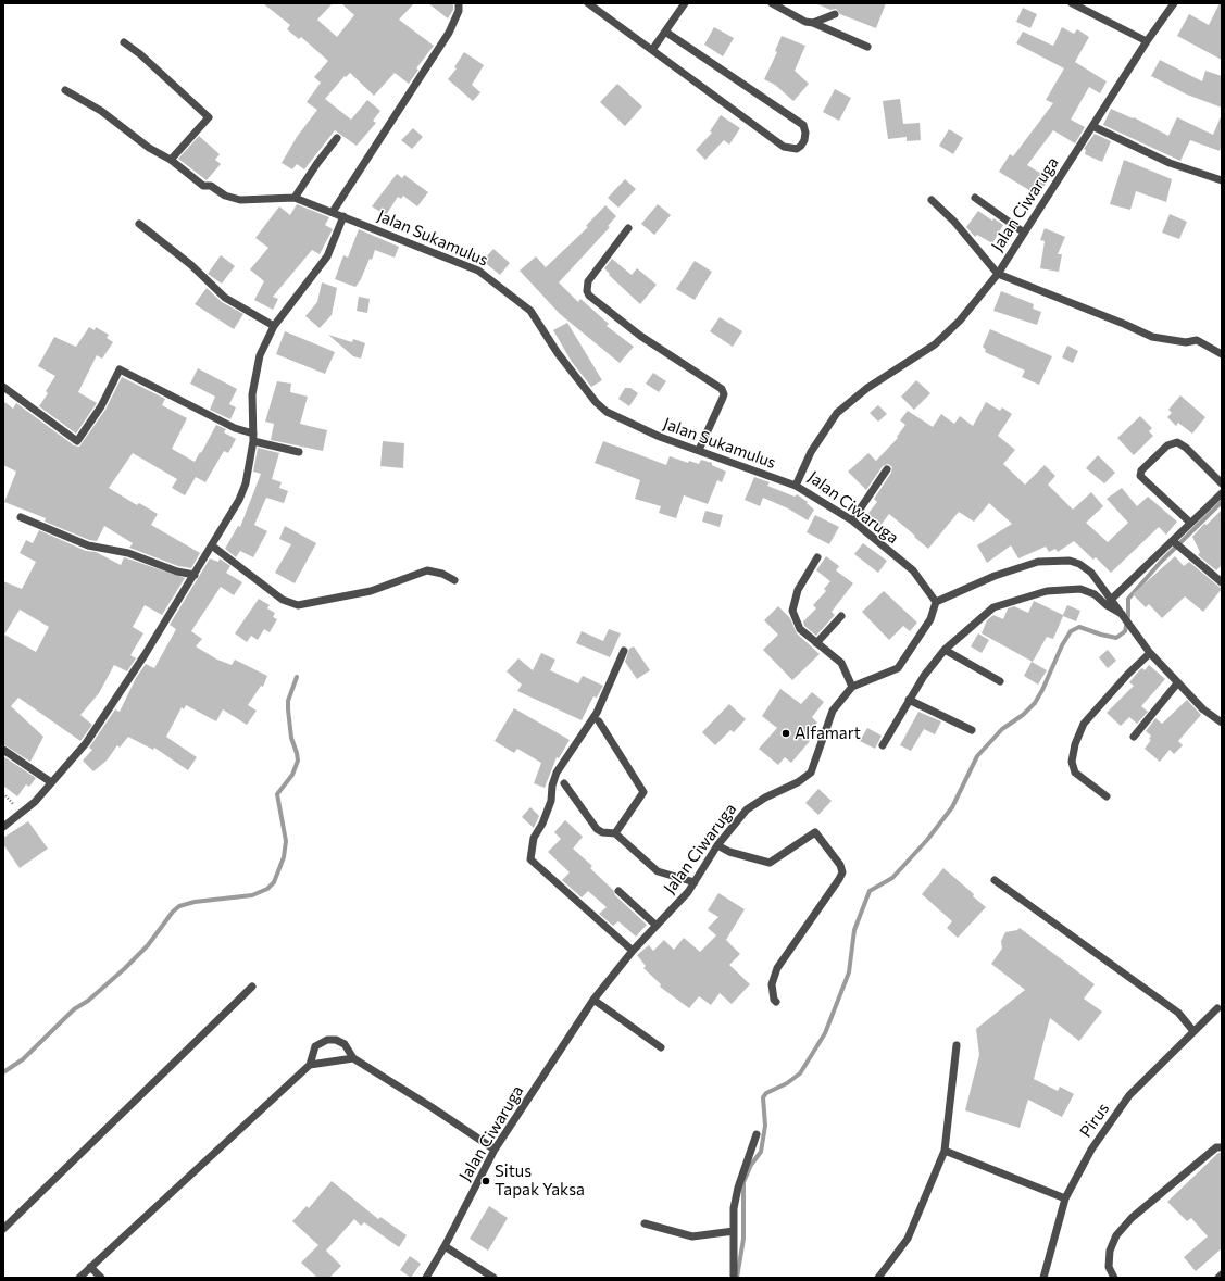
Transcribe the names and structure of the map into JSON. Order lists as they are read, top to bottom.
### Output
{
  "streets": {
    "street": ["Jalan Ciwaruga", "Jalan Sukamulus", "Pirus"]
  },
  "crossings": [
    ["Jalan Ciwaruga", "Jalan Sukamulus"]
  ],
  "places": ["Alfamart", "Situs Tapak Yaksa"]
}
